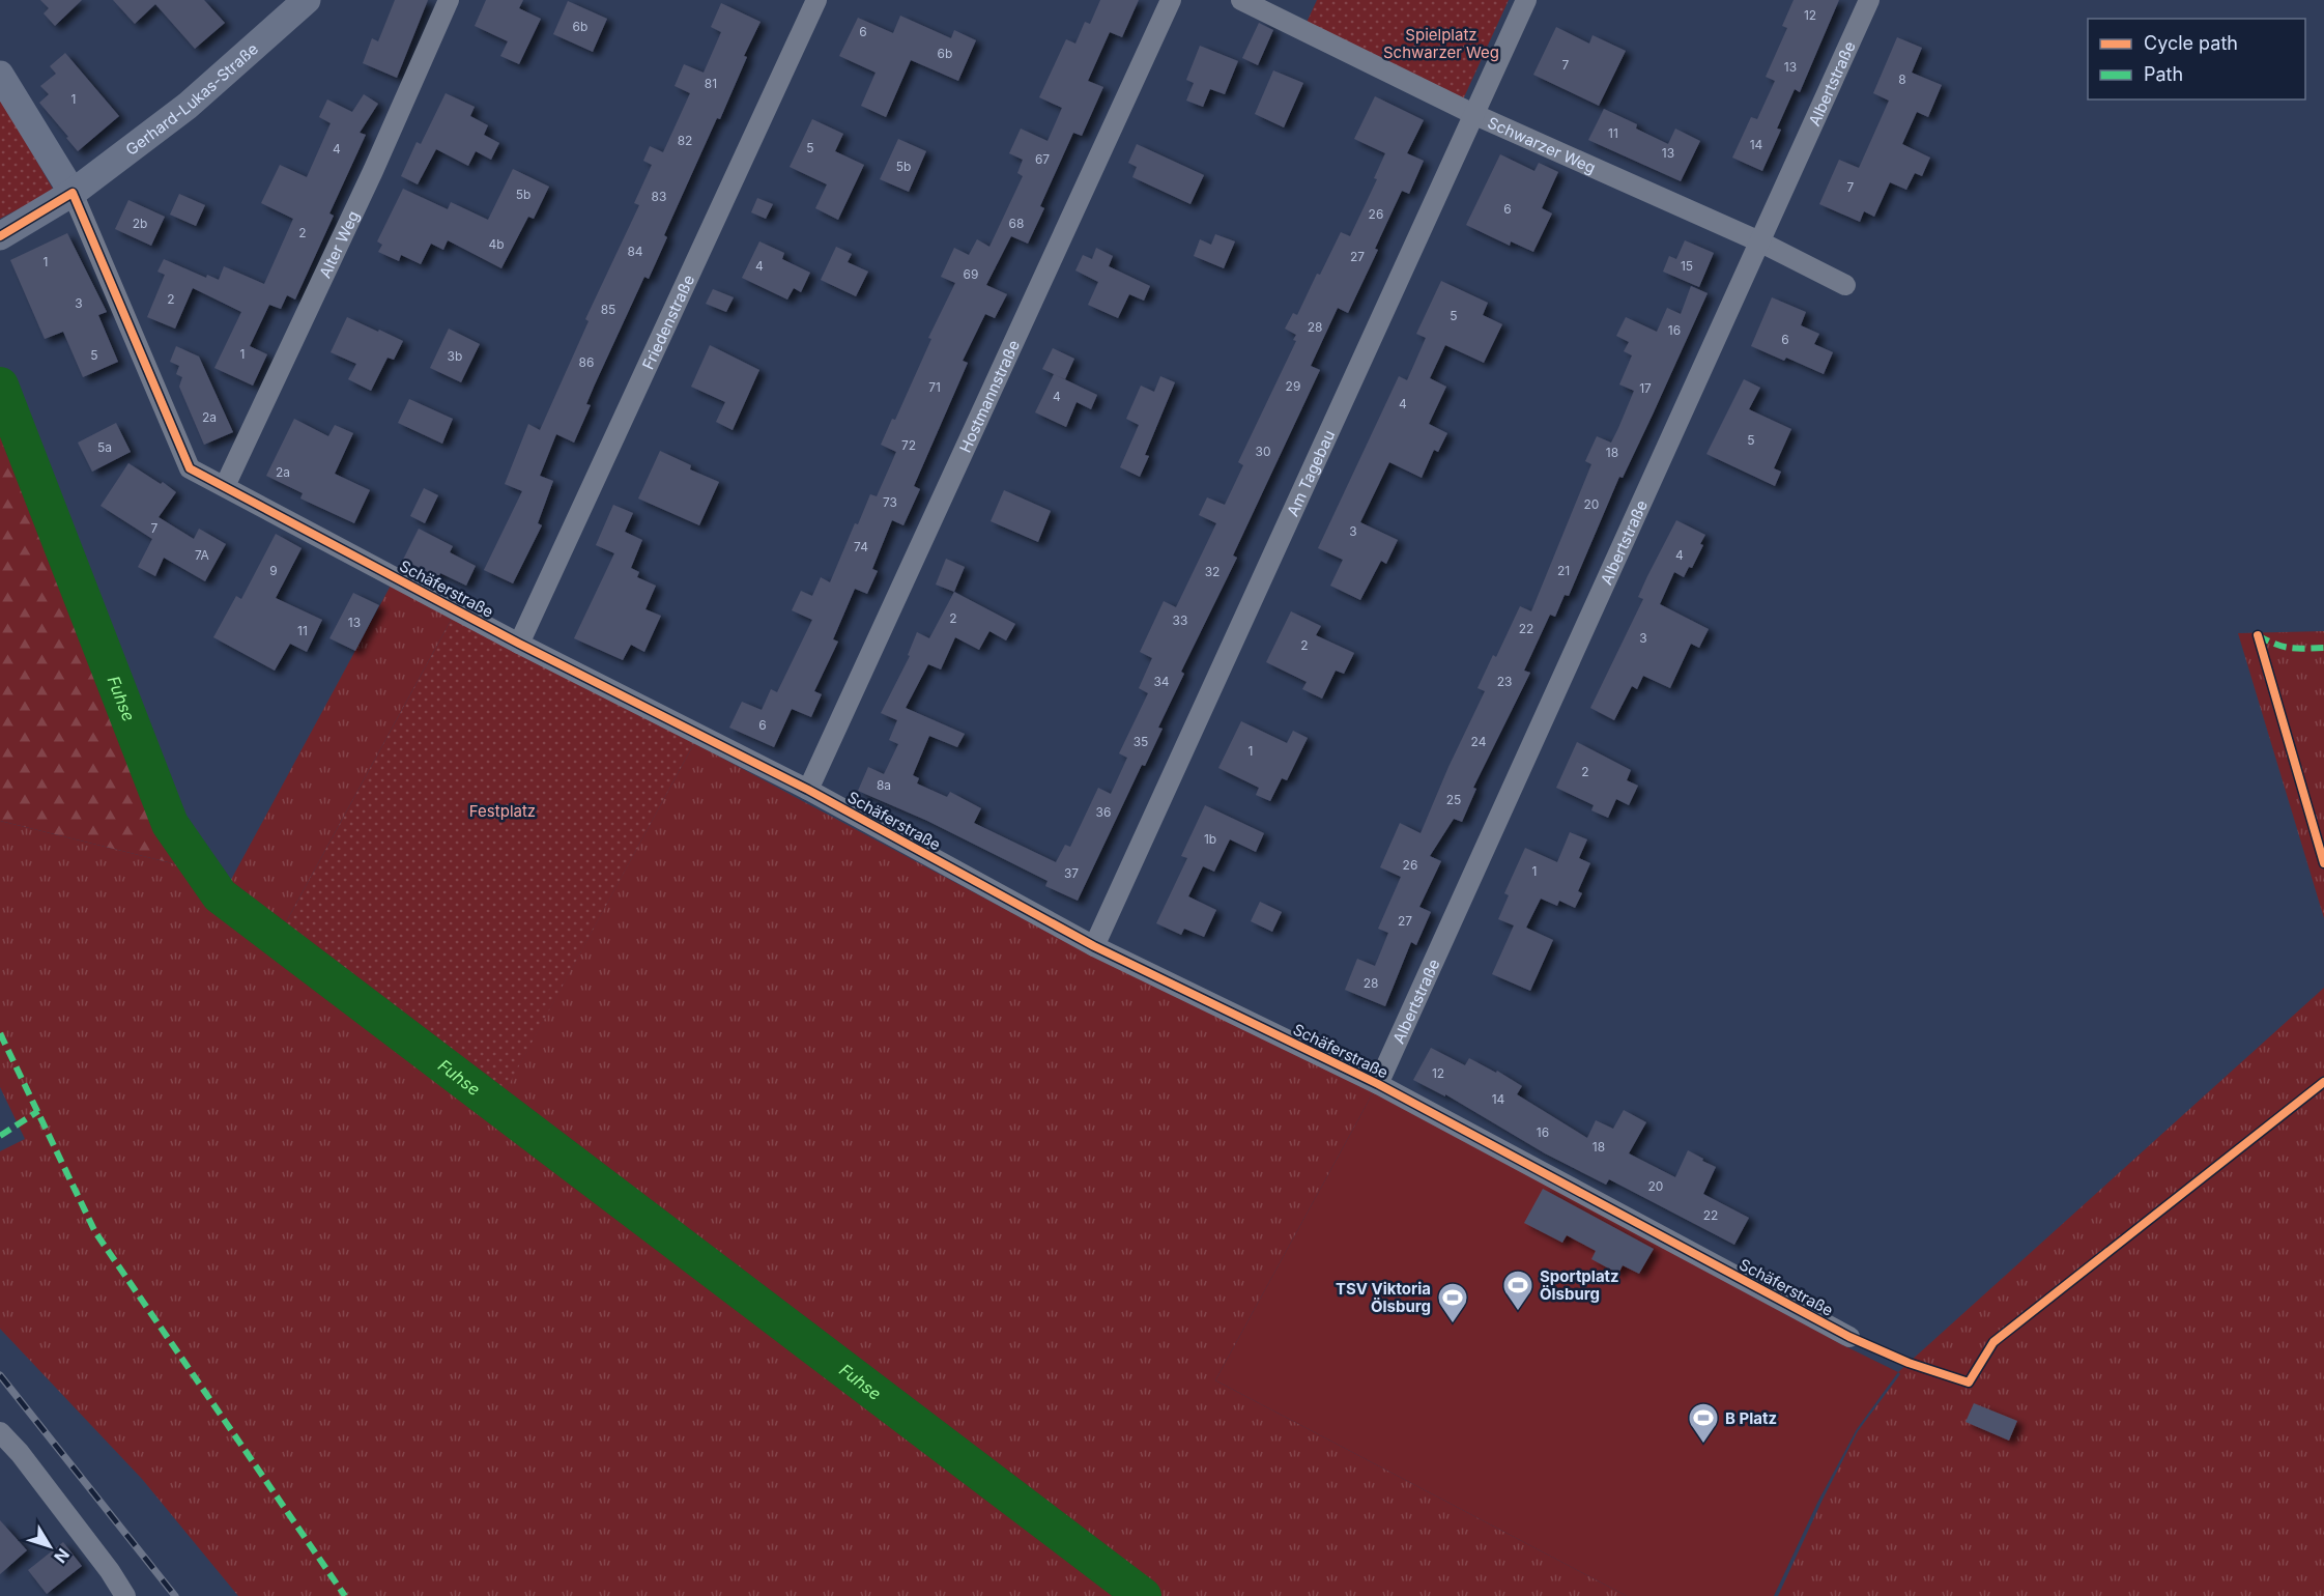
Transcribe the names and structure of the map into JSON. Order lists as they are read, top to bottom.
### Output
{
  "streets": {
    "street": [
      "Albertstraße",
      "Gerhard-Lukas-Straße",
      "Schwarzer Weg",
      "Alter Weg",
      "Friedenstraße",
      "Hostmannstraße",
      "Am Tagebau",
      "Schäferstraße"
    ]
  },
  "crossings": [
    ["Albertstraße", "Schwarzer Weg"],
    ["Albertstraße", "Schäferstraße"],
    ["Gerhard-Lukas-Straße", "Schäferstraße"],
    ["Schwarzer Weg", "Am Tagebau"],
    ["Alter Weg", "Schäferstraße"],
    ["Friedenstraße", "Schäferstraße"],
    ["Hostmannstraße", "Schäferstraße"],
    ["Am Tagebau", "Schäferstraße"]
  ],
  "water": ["Fuhse"],
  "parks": ["Spielplatz Schwarzer Weg", "Festplatz"],
  "places": {
    "sports": ["Sportplatz Ölsburg", "TSV Viktoria Ölsburg", "B Platz"]
  },
  "house_numbers": [
    "12",
    "6b",
    "6",
    "6b",
    "7",
    "13",
    "8",
    "81",
    "1",
    "11",
    "82",
    "14",
    "5",
    "4",
    "13",
    "67",
    "5b",
    "7",
    "5b",
    "83",
    "6",
    "26",
    "2b",
    "68",
    "2",
    "4b",
    "84",
    "27",
    "1",
    "4",
    "15",
    "69",
    "2",
    "3",
    "85",
    "5",
    "28",
    "16",
    "6",
    "1",
    "5",
    "3b",
    "86",
    "29",
    "71",
    "17",
    "4",
    "4",
    "2a",
    "5",
    "72",
    "5a",
    "30",
    "18",
    "2a",
    "73",
    "20",
    "7",
    "3",
    "74",
    "7A",
    "4",
    "9",
    "21",
    "32",
    "2",
    "33",
    "13",
    "22",
    "11",
    "3",
    "2",
    "34",
    "23",
    "6",
    "35",
    "24",
    "1",
    "2",
    "8a",
    "25",
    "36",
    "1b",
    "26",
    "1",
    "37",
    "27",
    "28",
    "12",
    "14",
    "16",
    "18",
    "20",
    "22"
  ],
  "legend": ["Cycle path", "Path"],
  "north": "bottom right"
}
